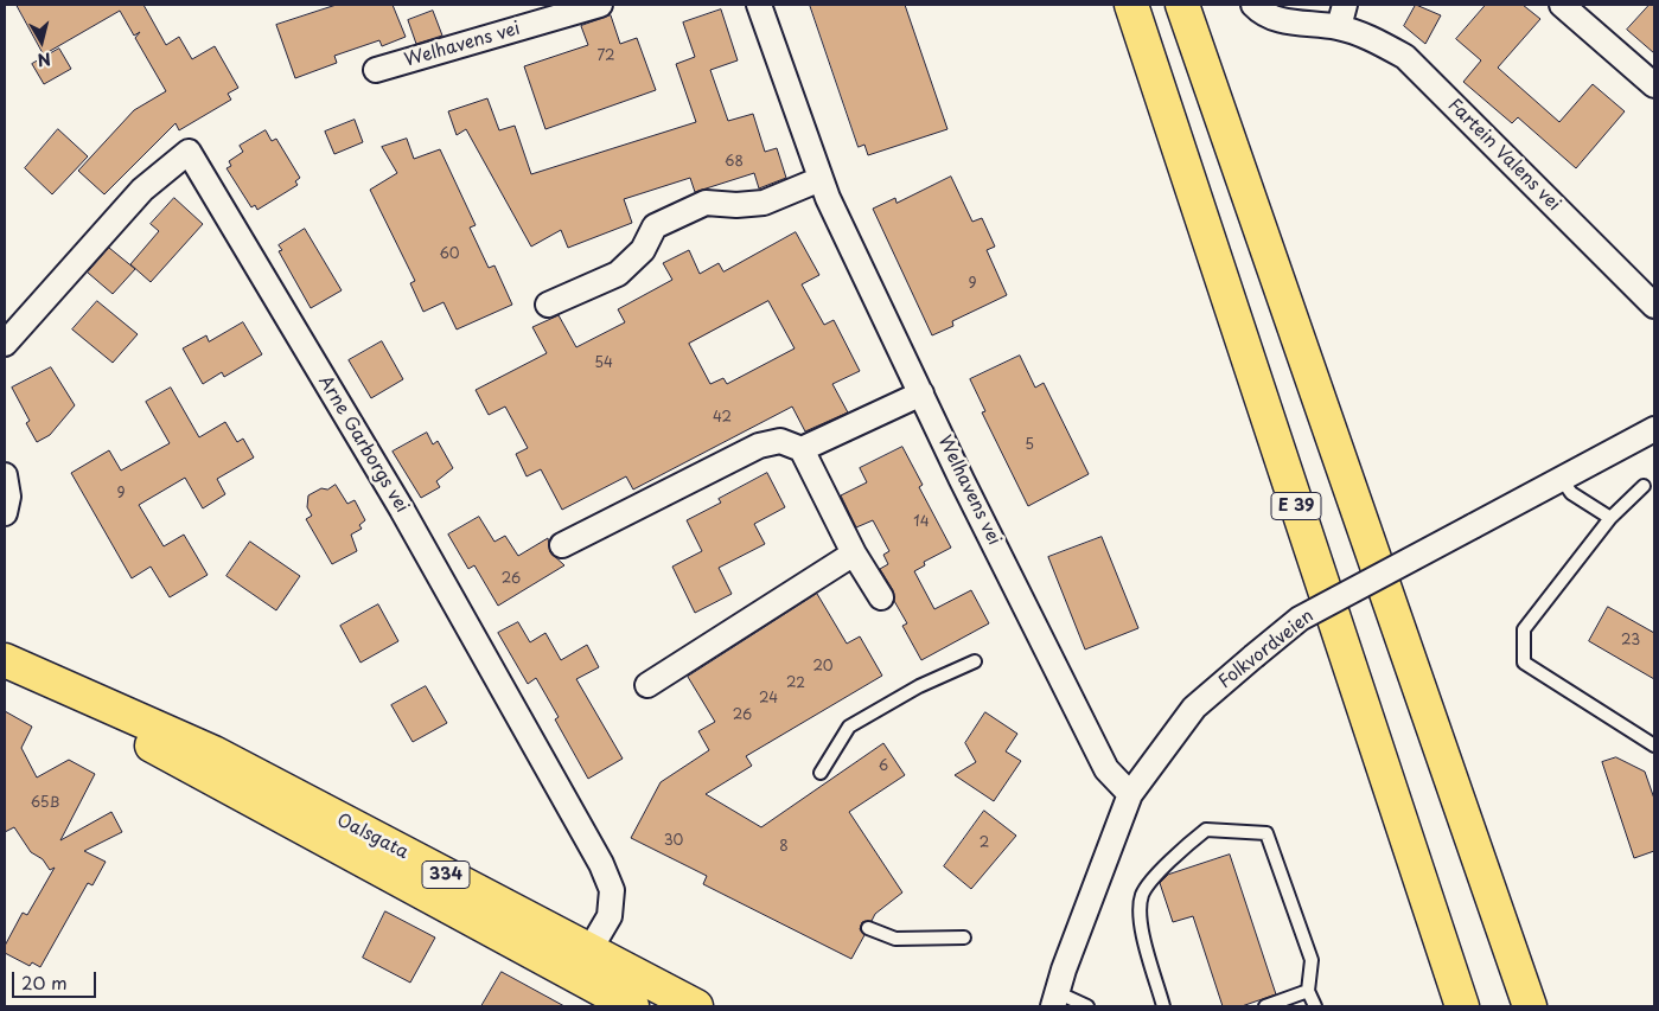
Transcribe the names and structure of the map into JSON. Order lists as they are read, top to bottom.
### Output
{
  "streets": {
    "main road": ["E 39", "Oalsgata", "334"],
    "street": [
      "Welhavens vei",
      "Fartein Valens vei",
      "Arne Garborgs vei",
      "Folkvordveien"
    ]
  },
  "crossings": [
    ["Welhavens vei", "Folkvordveien"],
    ["Arne Garborgs vei", "Oalsgata"]
  ],
  "house_numbers": [
    "72",
    "68",
    "60",
    "9",
    "54",
    "42",
    "5",
    "9",
    "14",
    "26",
    "23",
    "20",
    "22",
    "24",
    "26",
    "6",
    "65B",
    "30",
    "2",
    "8"
  ],
  "scale_bar": "20 m",
  "north": "bottom"
}
